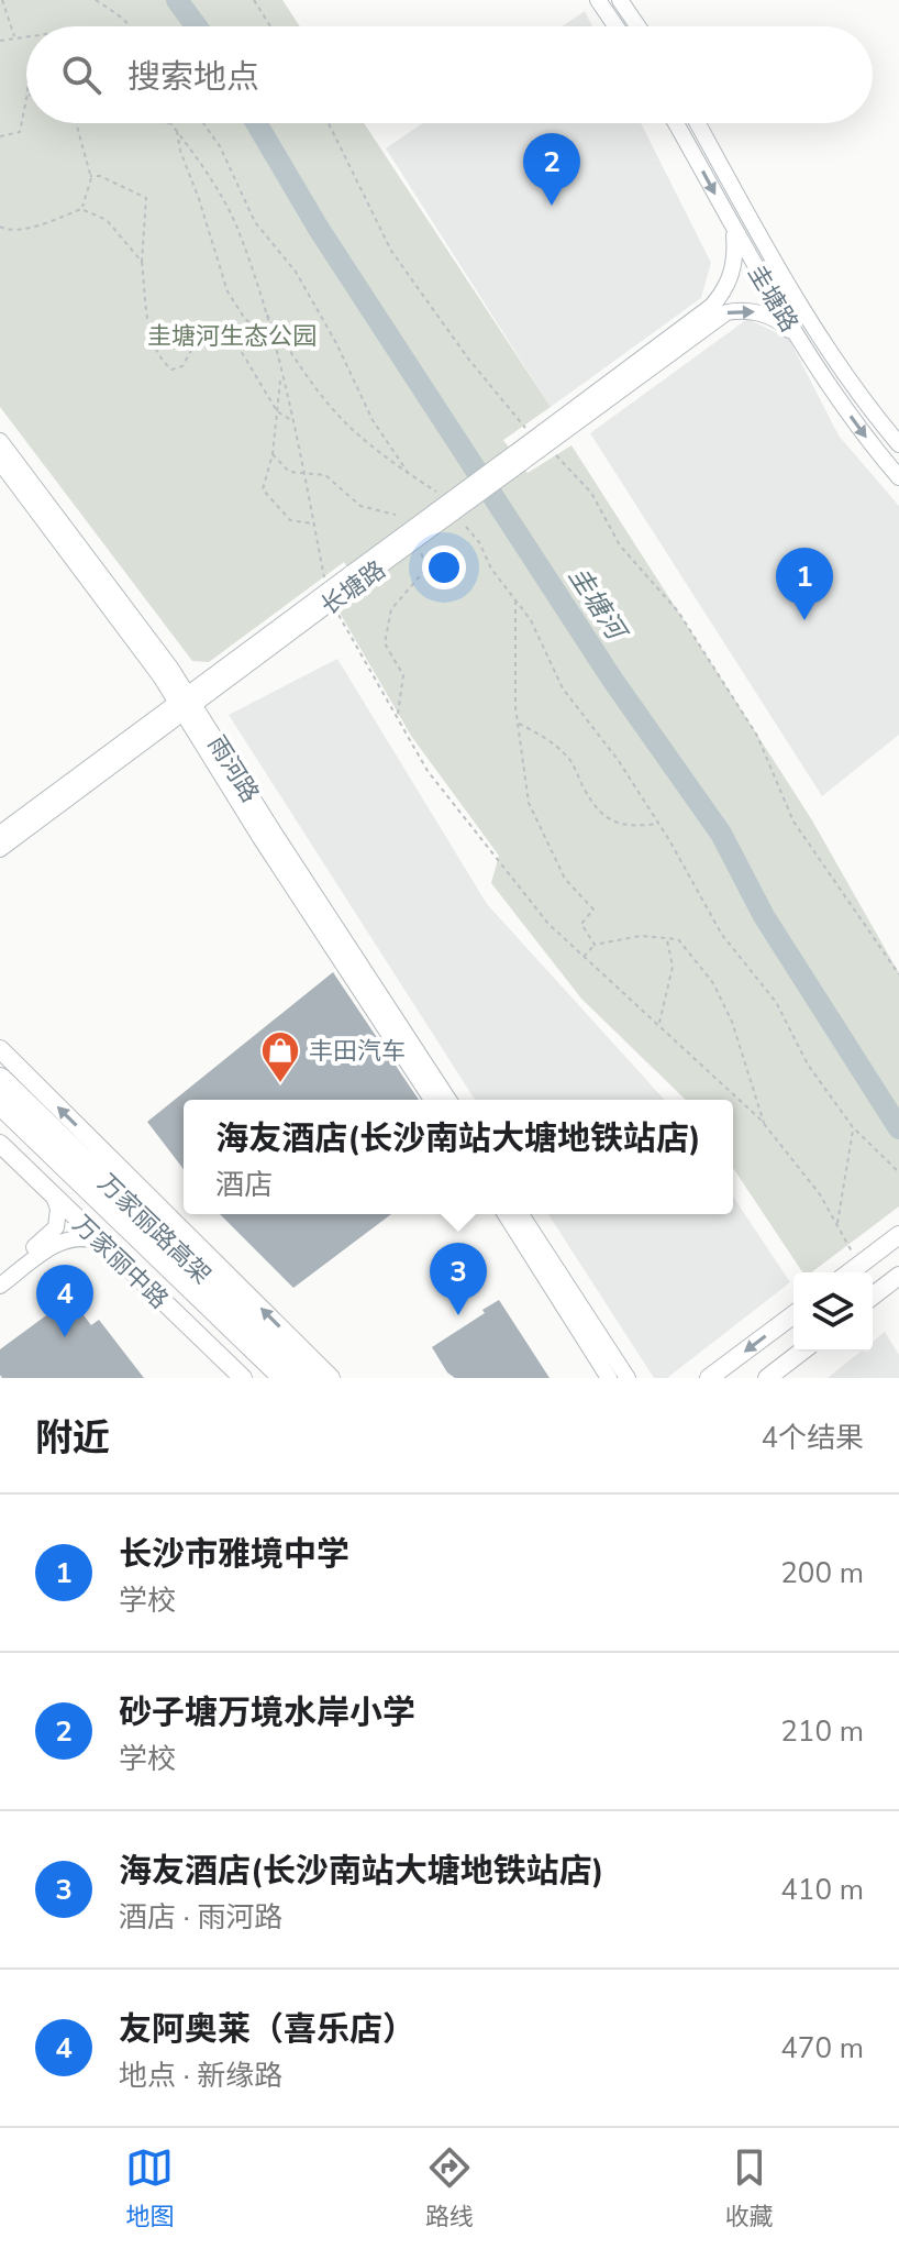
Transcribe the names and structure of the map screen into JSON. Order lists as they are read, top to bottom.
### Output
{
  "streets": {
    "highway": ["万家丽路高架"],
    "main road": [
      "圭塘路",
      "长塘路",
      "雨河路",
      "万家丽中路"
    ]
  },
  "crossings": [
    ["圭塘路", "长塘路"],
    ["长塘路", "雨河路"]
  ],
  "water": ["圭塘河"],
  "parks": ["圭塘河生态公园"],
  "places": {
    "shop": ["丰田汽车"]
  },
  "page": {
    "search": "搜索地点",
    "pins": [
      "2",
      "1",
      "3",
      "4"
    ],
    "popup": ["海友酒店(长沙南站大塘地铁站店)", "酒店"],
    "heading": ["附近", "4个结果"],
    "list": [
      {
        "mark": "1",
        "name": "长沙市雅境中学",
        "note": "学校",
        "value": "200 m"
      },
      {
        "mark": "2",
        "name": "砂子塘万境水岸小学",
        "note": "学校",
        "value": "210 m"
      },
      {
        "mark": "3",
        "name": "海友酒店(长沙南站大塘地铁站店)",
        "note": "酒店 · 雨河路",
        "value": "410 m"
      },
      {
        "mark": "4",
        "name": "友阿奥莱（喜乐店）",
        "note": "地点 · 新缘路",
        "value": "470 m"
      }
    ],
    "nav": ["地图", "路线", "收藏"]
  }
}
